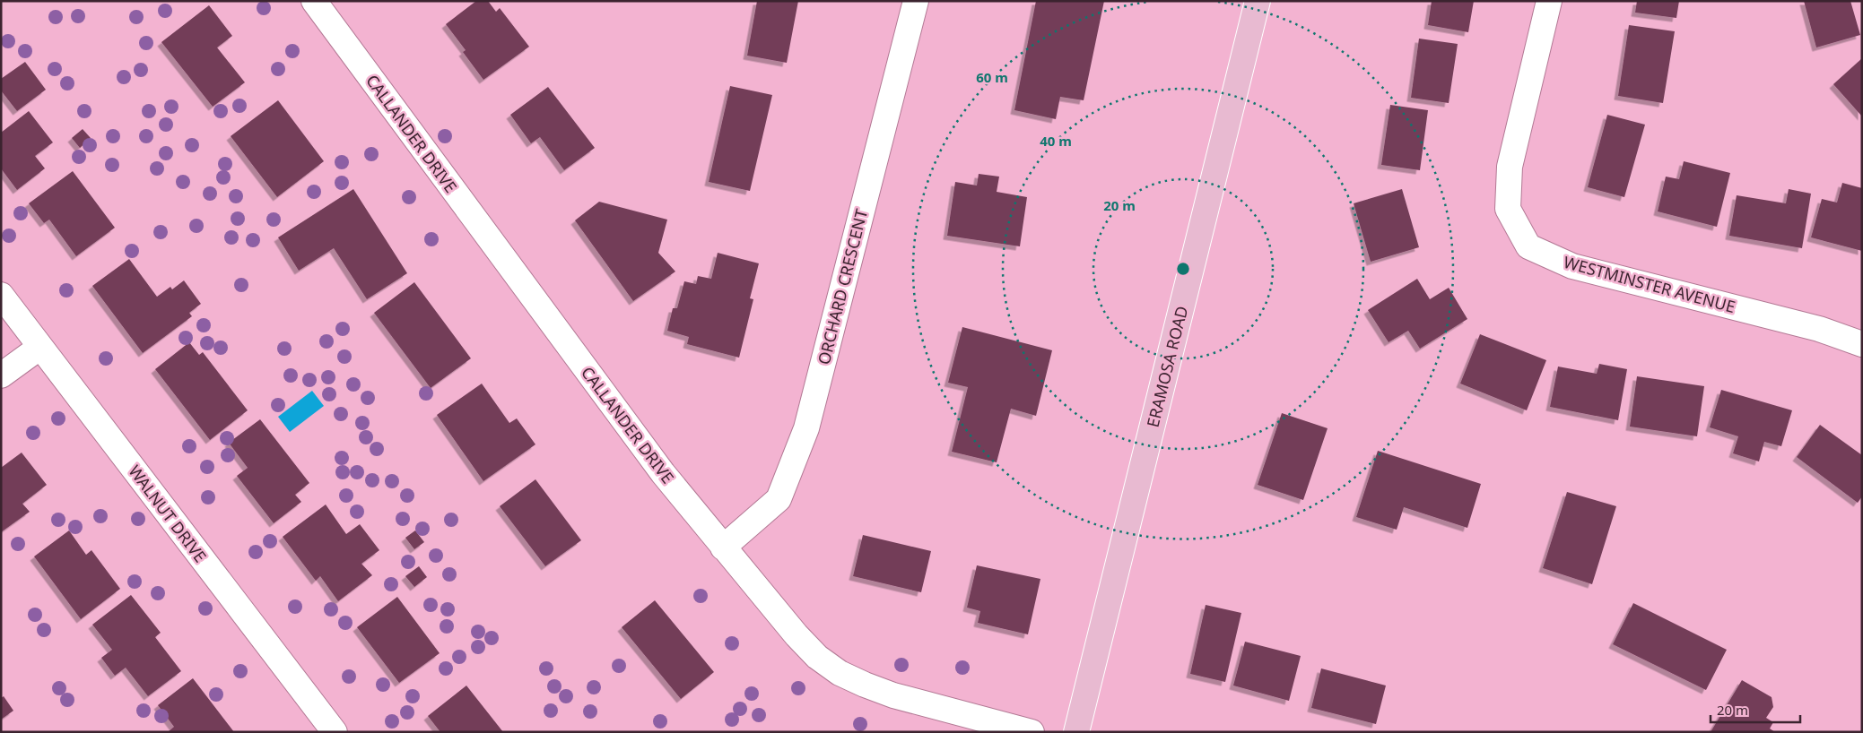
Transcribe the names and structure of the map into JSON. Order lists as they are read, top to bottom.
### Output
{
  "streets": {
    "main road": ["ERAMOSA ROAD"],
    "street": [
      "CALLANDER DRIVE",
      "WESTMINSTER AVENUE",
      "ORCHARD CRESCENT",
      "WALNUT DRIVE"
    ]
  },
  "crossings": [
    ["CALLANDER DRIVE", "ORCHARD CRESCENT"]
  ],
  "scale_bar": "20 m",
  "rings": ["60 m", "40 m", "20 m"]
}
